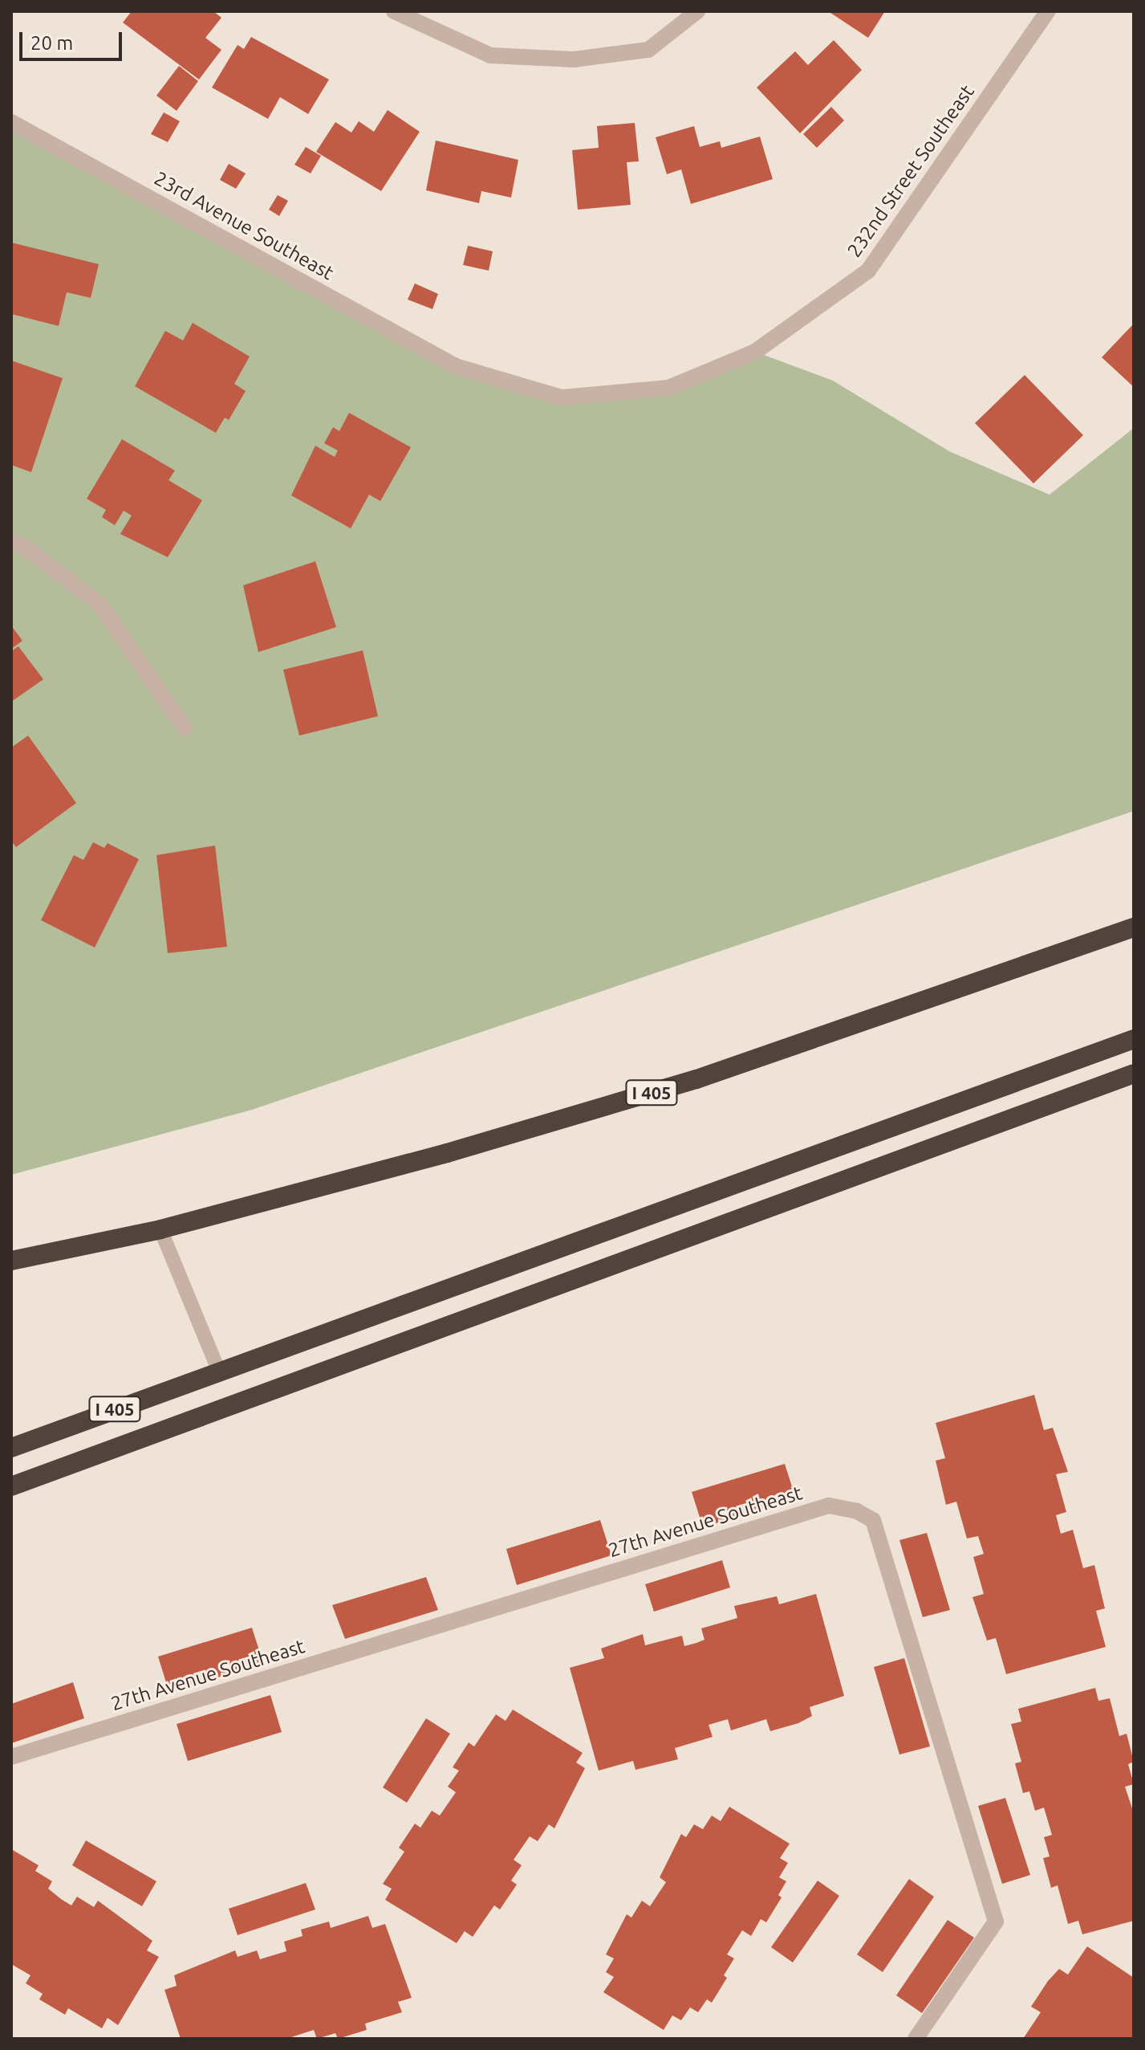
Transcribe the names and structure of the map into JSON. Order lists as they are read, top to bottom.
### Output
{
  "streets": {
    "highway": ["I 405"],
    "street": ["232nd Street Southeast", "23rd Avenue Southeast", "27th Avenue Southeast"]
  },
  "crossings": [
    ["232nd Street Southeast", "23rd Avenue Southeast"]
  ],
  "scale_bar": "20 m"
}
